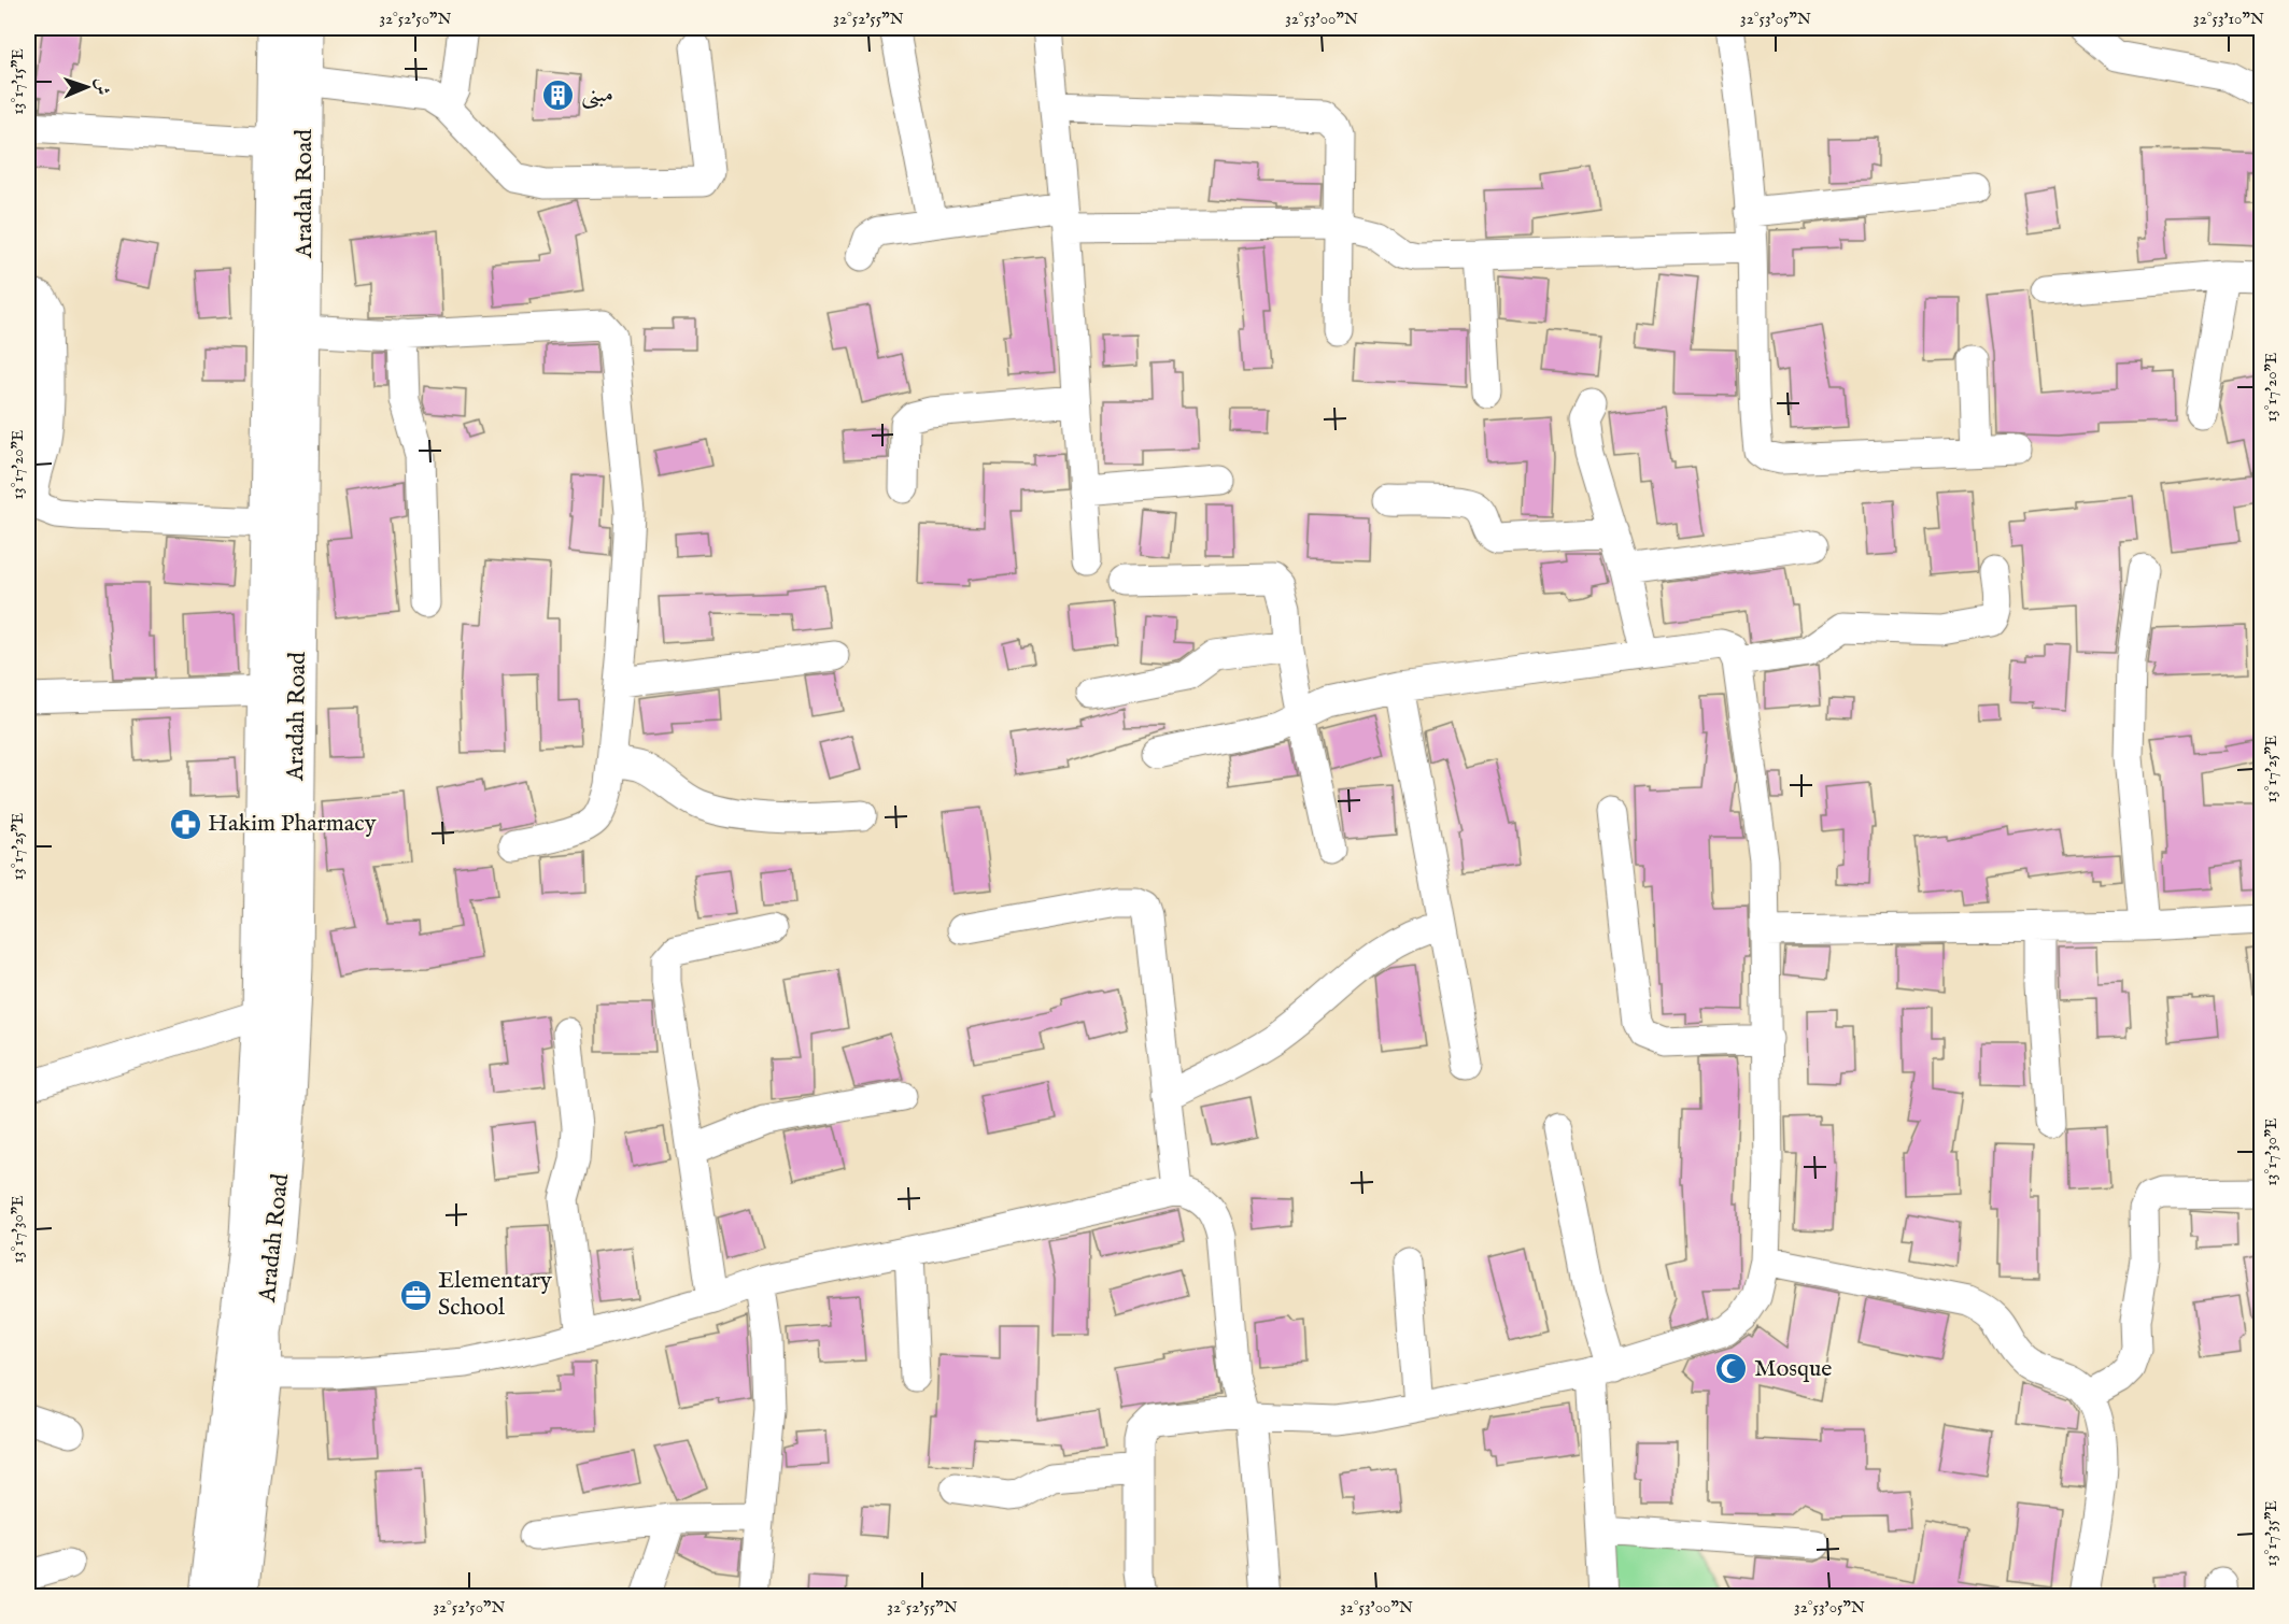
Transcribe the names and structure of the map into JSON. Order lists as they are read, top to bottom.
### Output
{
  "streets": {
    "main road": ["Aradah Road"]
  },
  "places": {
    "building": ["مبنى"],
    "pharmacy": ["Hakim Pharmacy"],
    "office": ["Elementary School"],
    "mosque": ["Mosque"]
  },
  "north": "right",
  "coordinates": [
    "32°52'50\"N",
    "32°52'55\"N",
    "32°53'00\"N",
    "32°53'05\"N",
    "32°53'10\"N",
    "13°17'15\"E",
    "13°17'20\"E",
    "13°17'25\"E",
    "13°17'30\"E",
    "13°17'35\"E"
  ]
}
